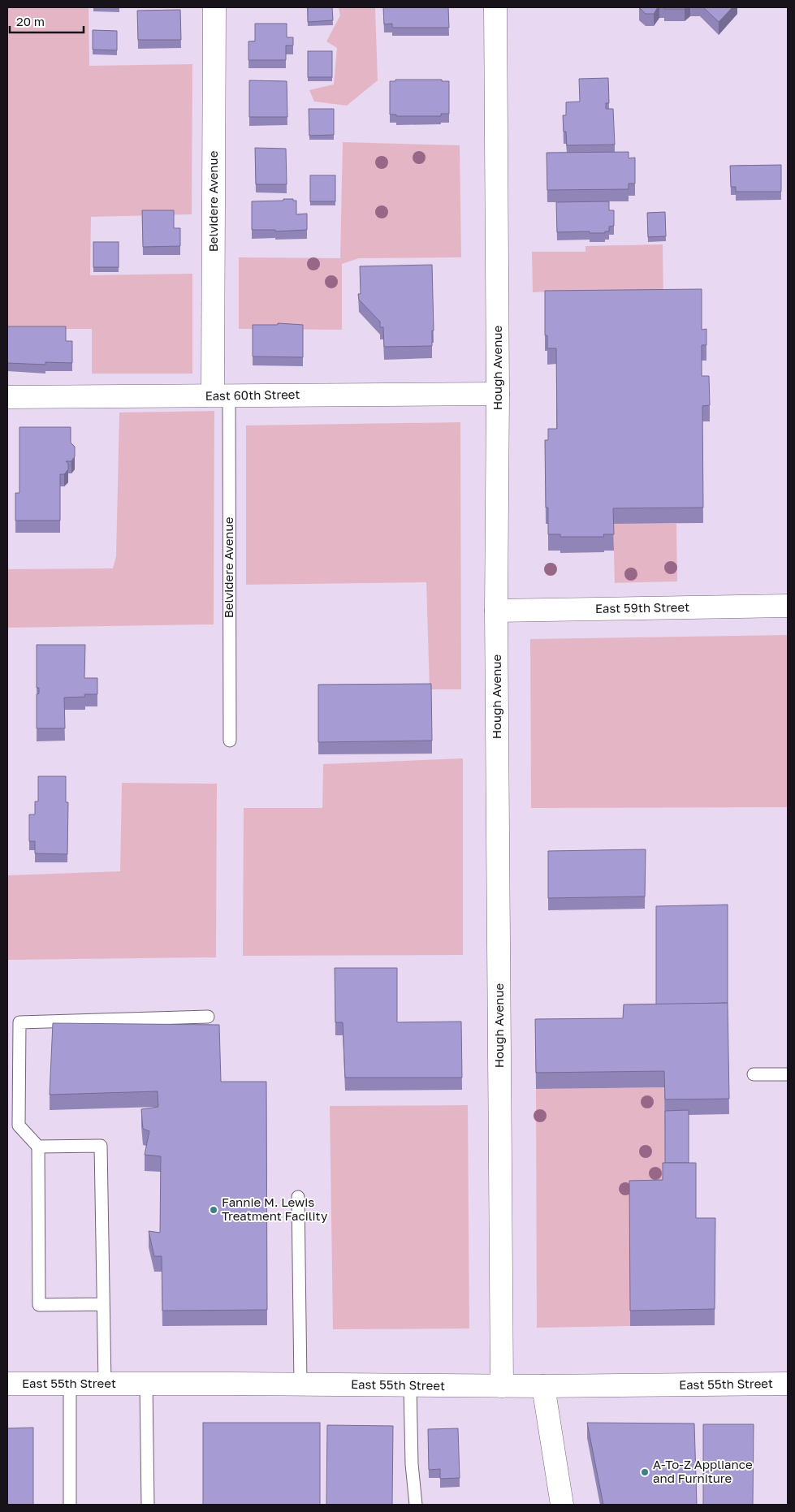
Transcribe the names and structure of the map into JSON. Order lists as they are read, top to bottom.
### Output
{
  "streets": {
    "street": [
      "Belvidere Avenue",
      "Hough Avenue",
      "East 60th Street",
      "East 59th Street",
      "East 55th Street"
    ]
  },
  "crossings": [
    ["Belvidere Avenue", "East 60th Street"],
    ["Hough Avenue", "East 60th Street"],
    ["Hough Avenue", "East 59th Street"],
    ["Hough Avenue", "East 55th Street"]
  ],
  "places": ["Fannie M. Lewis Treatment Facility", "A-To-Z Appliance and Furniture"],
  "scale_bar": "20 m"
}
